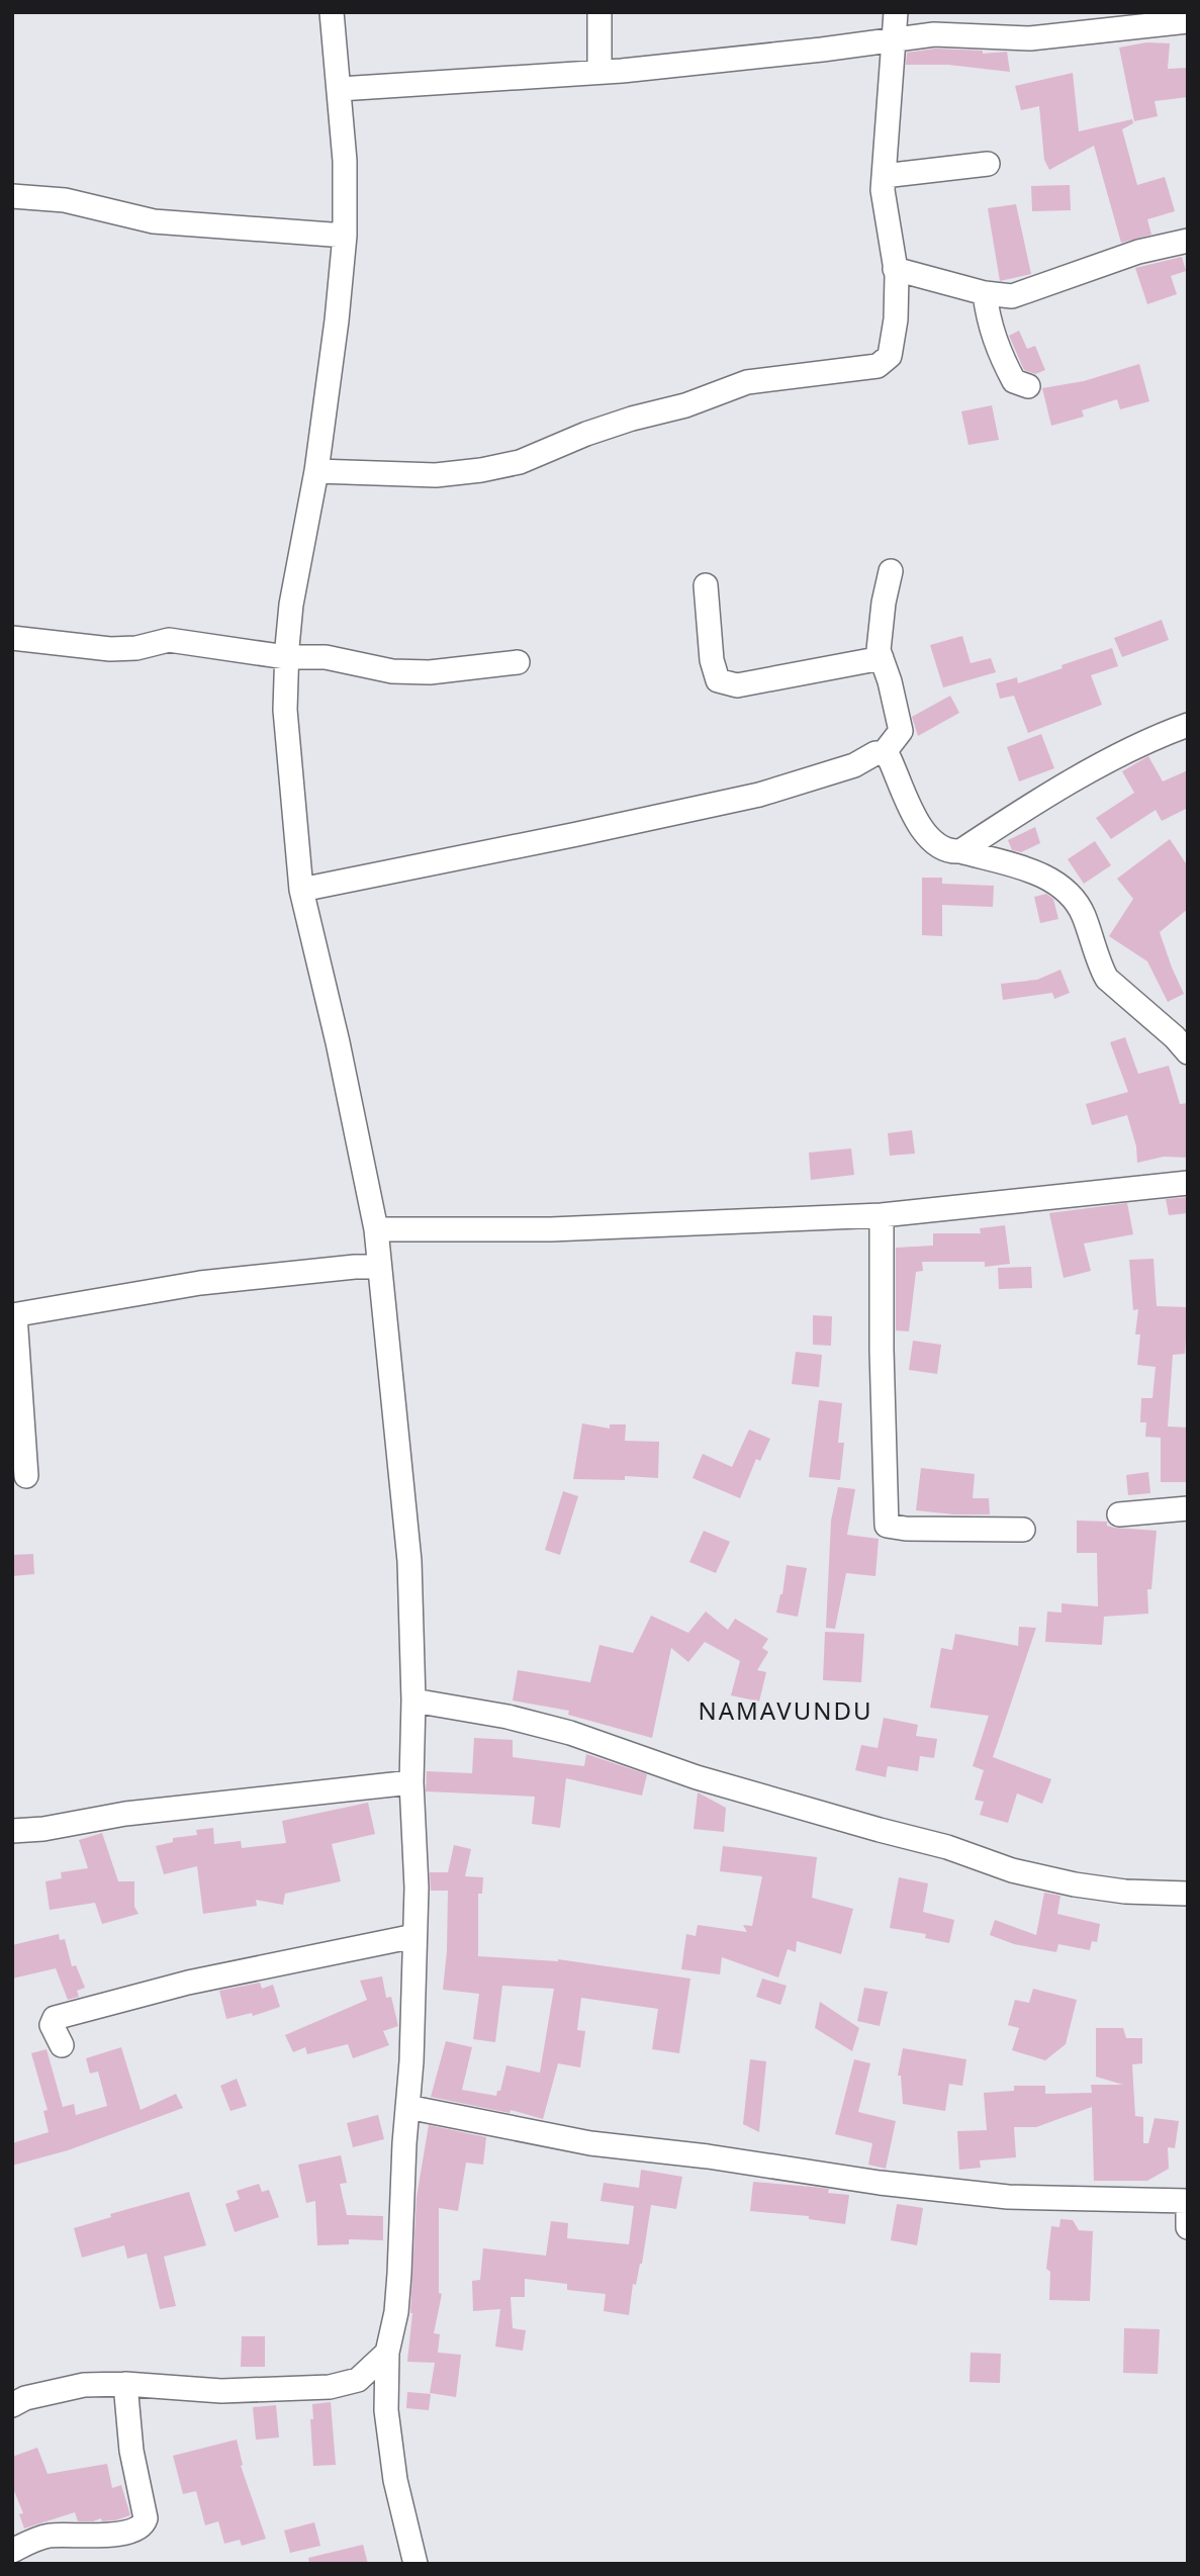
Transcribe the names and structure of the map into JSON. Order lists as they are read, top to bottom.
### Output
{
  "districts": ["NAMAVUNDU"]
}
